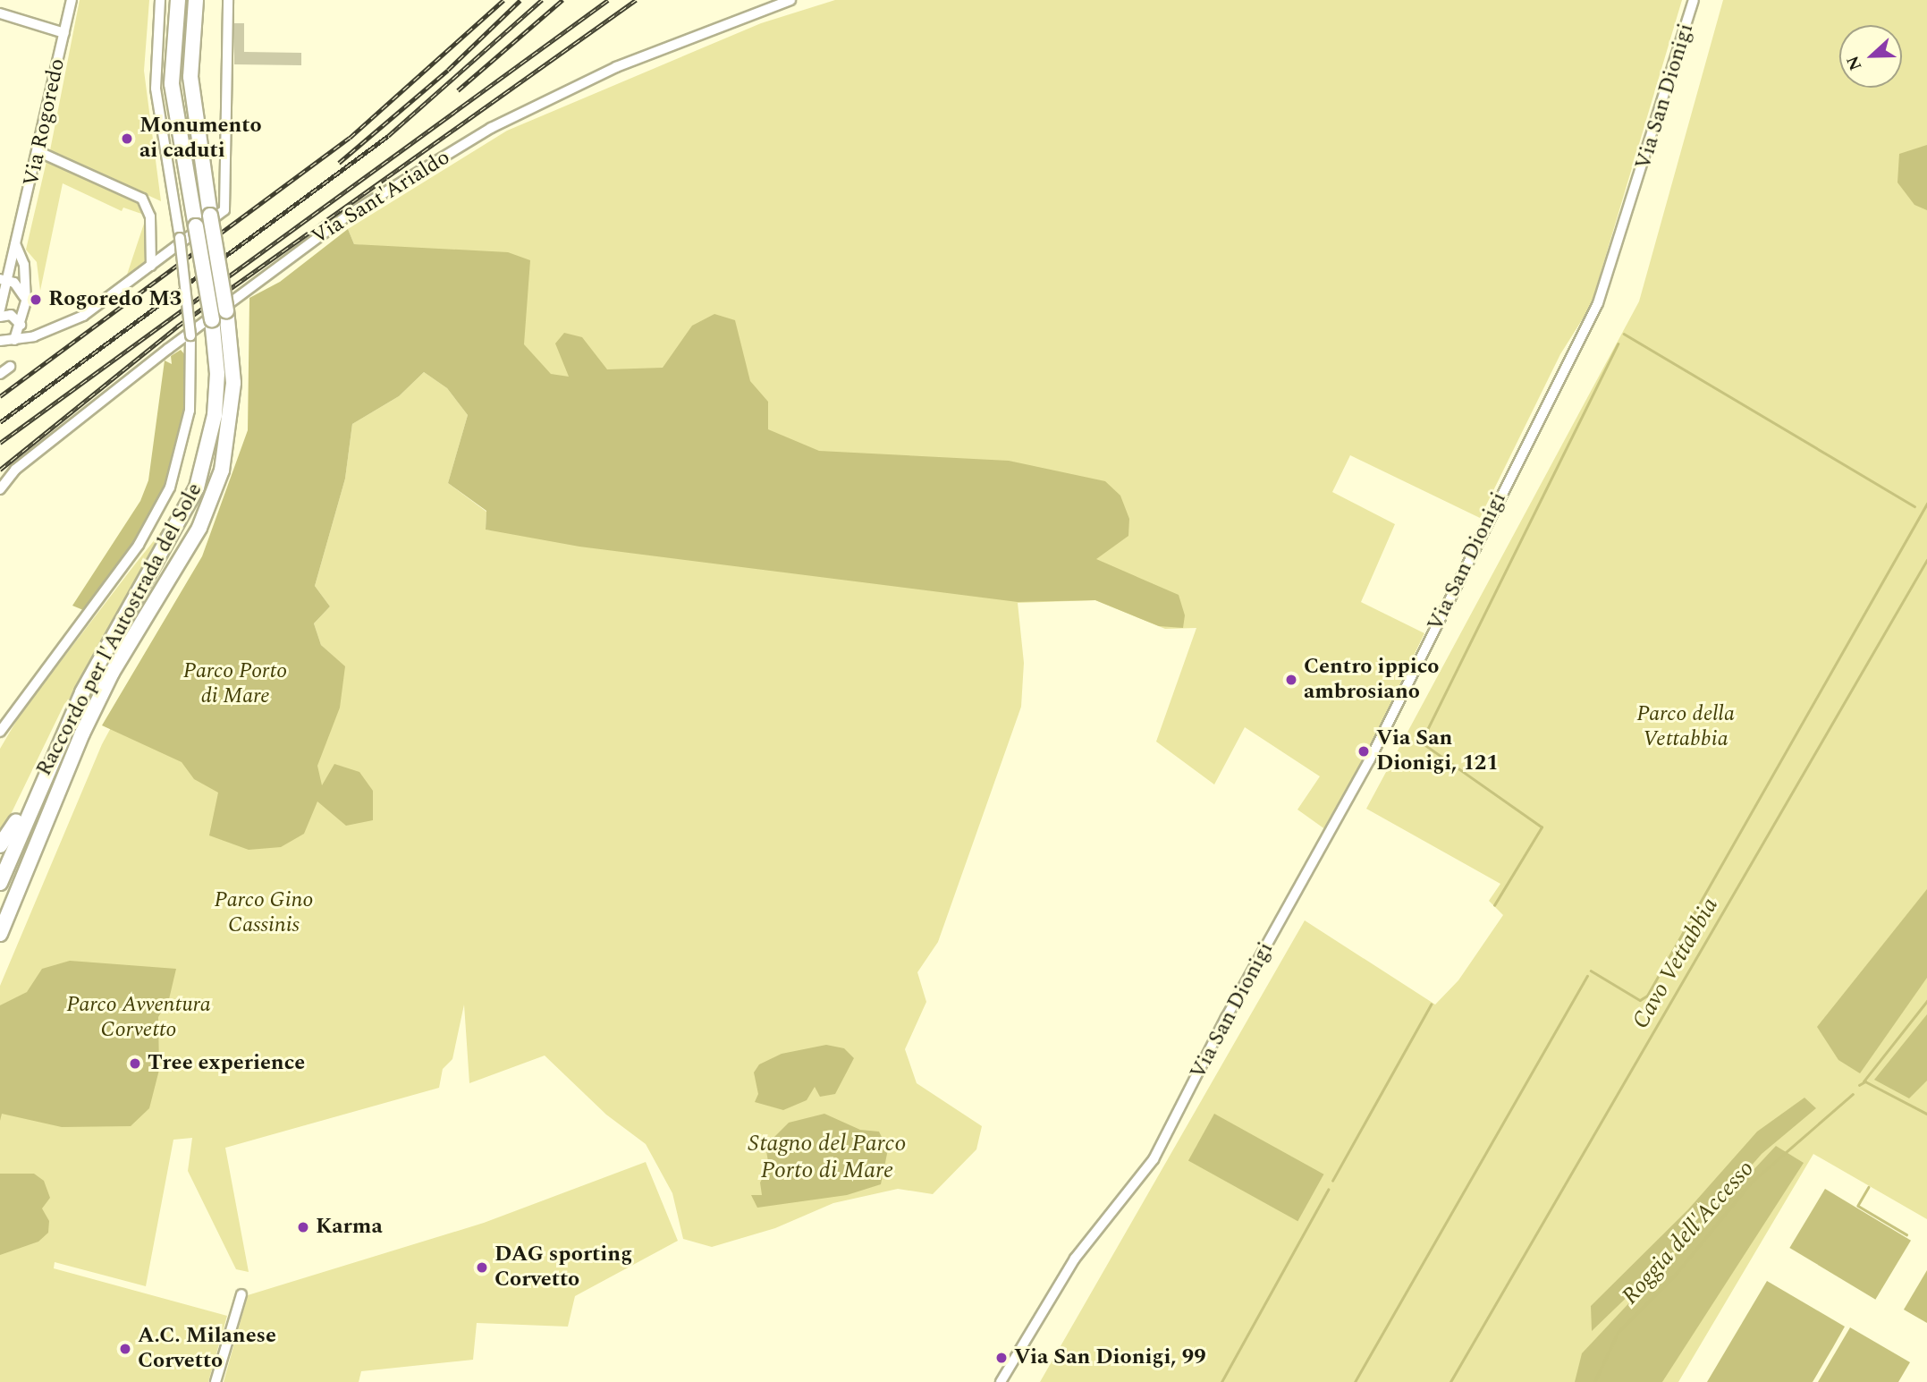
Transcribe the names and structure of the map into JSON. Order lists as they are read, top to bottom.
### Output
{
  "streets": {
    "highway": ["Raccordo per l'Autostrada del Sole"],
    "street": ["Via San Dionigi", "Via Rogoredo", "Via Sant'Arialdo"]
  },
  "water": ["Cavo Vettabbia", "Stagno del Parco Porto di Mare", "Roggia dell'Accesso"],
  "parks": [
    "Parco Porto di Mare",
    "Parco della Vettabbia",
    "Parco Gino Cassinis",
    "Parco Avventura Corvetto"
  ],
  "places": [
    "Monumento ai caduti",
    "Rogoredo M3",
    "Centro ippico ambrosiano",
    "Via San Dionigi, 121",
    "Tree experience",
    "Karma",
    "DAG sporting Corvetto",
    "A.C. Milanese Corvetto",
    "Via San Dionigi, 99"
  ],
  "north": "left"
}
